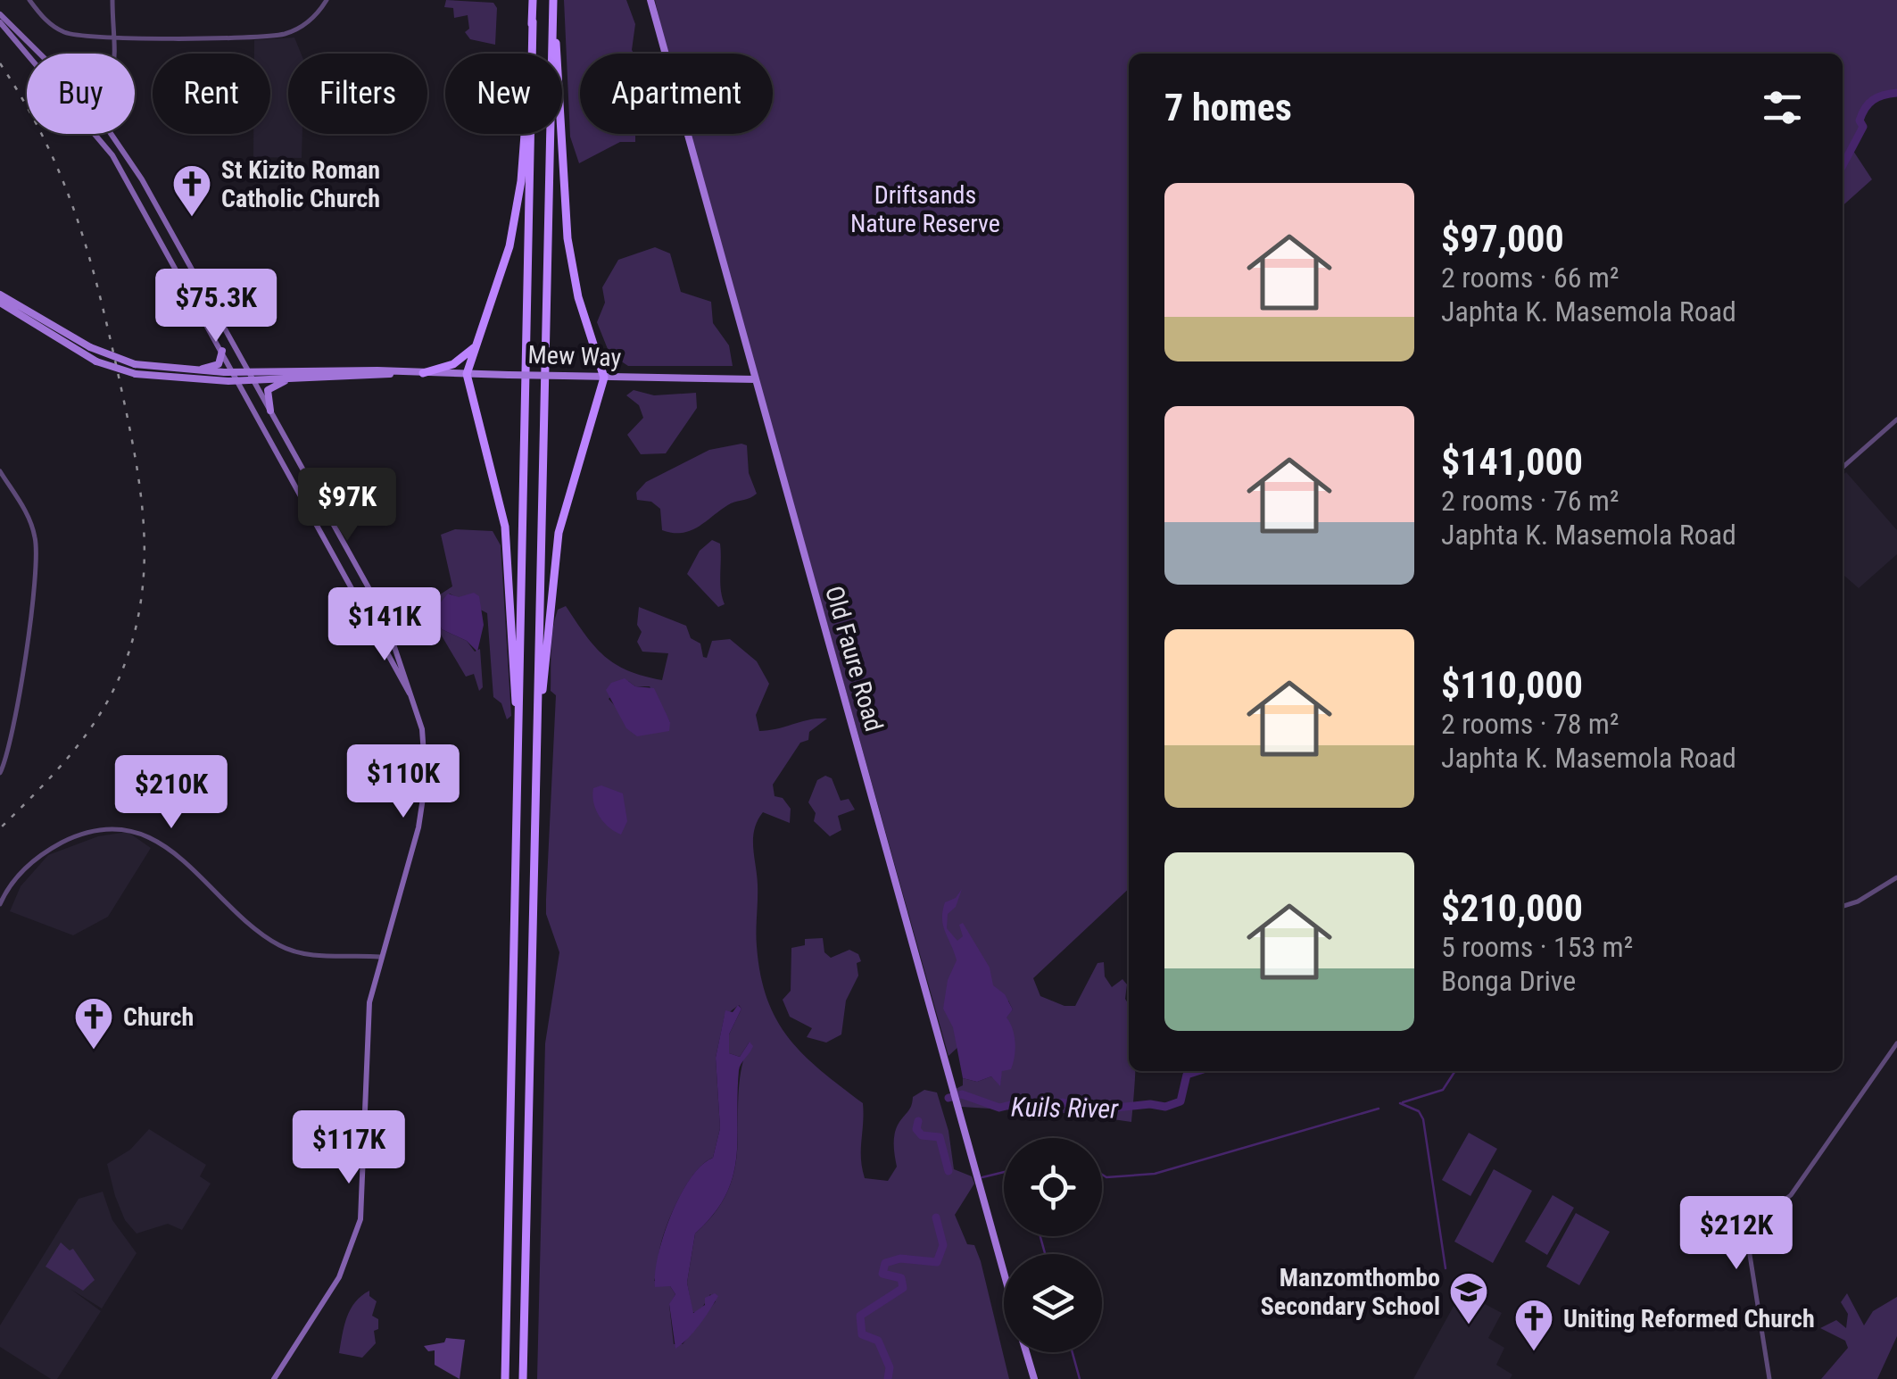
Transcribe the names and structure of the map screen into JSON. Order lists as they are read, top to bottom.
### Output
{
  "streets": {
    "main road": ["Mew Way", "Old Faure Road"]
  },
  "crossings": [
    ["Mew Way", "Old Faure Road"]
  ],
  "water": ["Kuils River"],
  "parks": ["Driftsands Nature Reserve"],
  "places": {
    "church": ["St Kizito Roman Catholic Church", "Church", "Uniting Reformed Church"],
    "school or university": ["Manzomthombo Secondary School"]
  },
  "page": {
    "chip": [
      "Buy",
      "Rent",
      "Filters",
      "New",
      "Apartment"
    ],
    "heading": "7 homes",
    "list": [
      {
        "name": "$97,000",
        "note": "2 rooms · 66 m² · Japhta K. Masemola Road"
      },
      {
        "name": "$141,000",
        "note": "2 rooms · 76 m² · Japhta K. Masemola Road"
      },
      {
        "name": "$110,000",
        "note": "2 rooms · 78 m² · Japhta K. Masemola Road"
      },
      {
        "name": "$210,000",
        "note": "5 rooms · 153 m² · Bonga Drive"
      }
    ],
    "price": [
      "$75.3K",
      "$97K",
      "$141K",
      "$110K",
      "$210K",
      "$117K",
      "$212K"
    ]
  }
}
